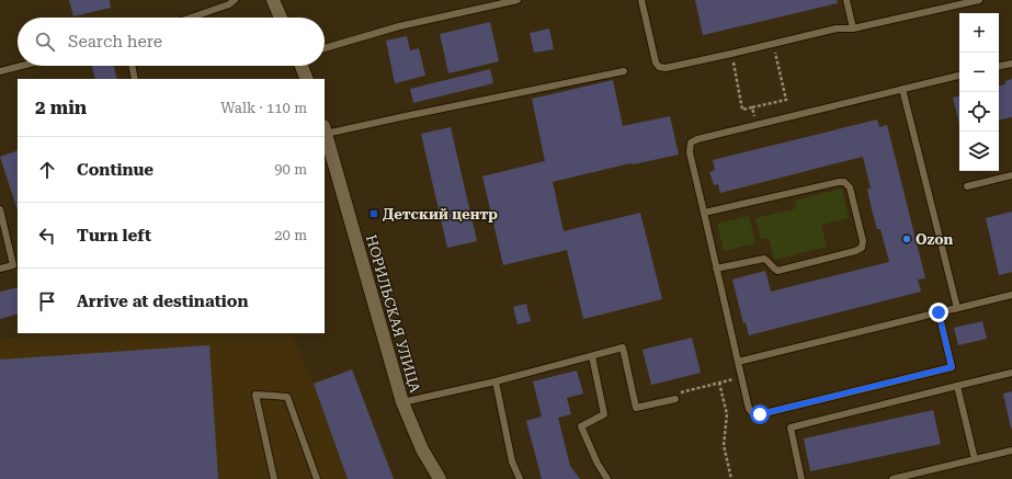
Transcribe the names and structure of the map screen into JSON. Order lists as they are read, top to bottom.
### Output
{
  "streets": {
    "street": ["НОРИЛЬСКАЯ УЛИЦА"]
  },
  "places": {
    "transit": ["Детский центр"],
    "other": ["Ozon"]
  },
  "page": {
    "map_buttons": ["+", "−"],
    "search": "Search here",
    "heading": ["2 min", "Walk · 110 m"],
    "list": [
      ["Continue", "90 m"],
      ["Turn left", "20 m"],
      "Arrive at destination"
    ]
  }
}
